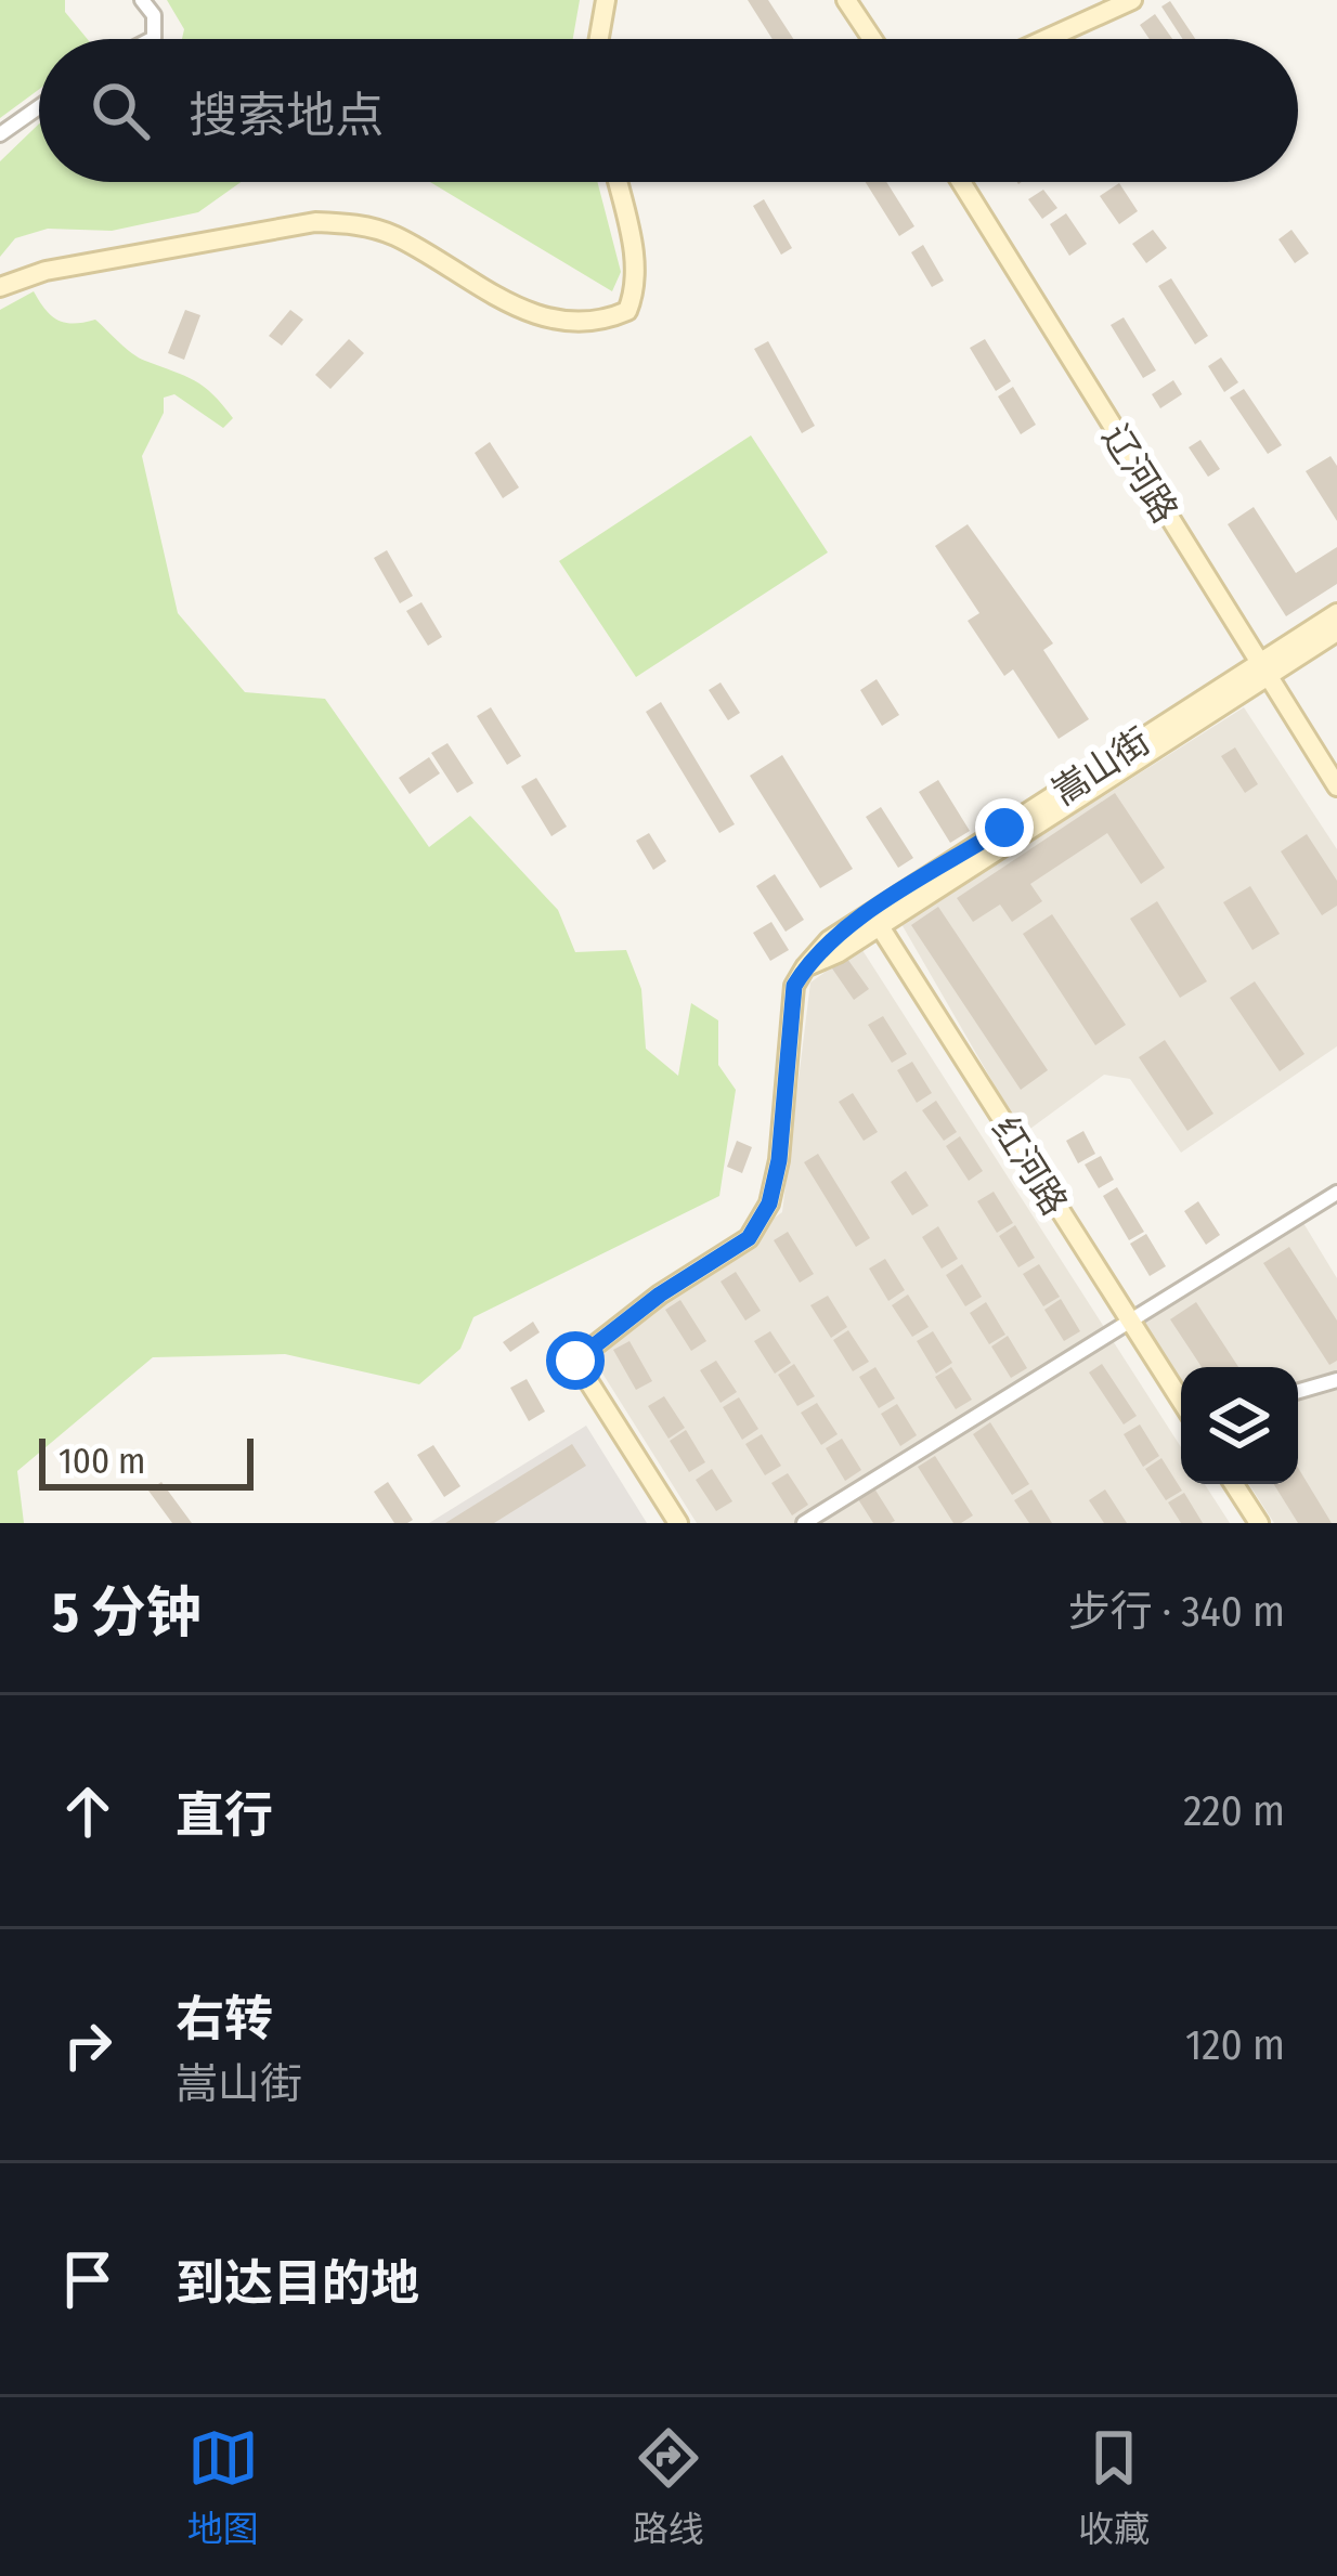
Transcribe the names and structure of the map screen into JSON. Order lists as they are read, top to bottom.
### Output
{
  "streets": {
    "street": ["辽河路", "嵩山街", "红河路"]
  },
  "crossings": [
    ["辽河路", "嵩山街"],
    ["嵩山街", "红河路"]
  ],
  "scale_bar": "100 m",
  "page": {
    "search": "搜索地点",
    "scale": "100 m",
    "heading": ["5 分钟", "步行 · 340 m"],
    "list": [
      ["直行", "220 m"],
      ["右转", "嵩山街", "120 m"],
      "到达目的地"
    ],
    "nav": ["地图", "路线", "收藏"]
  }
}
